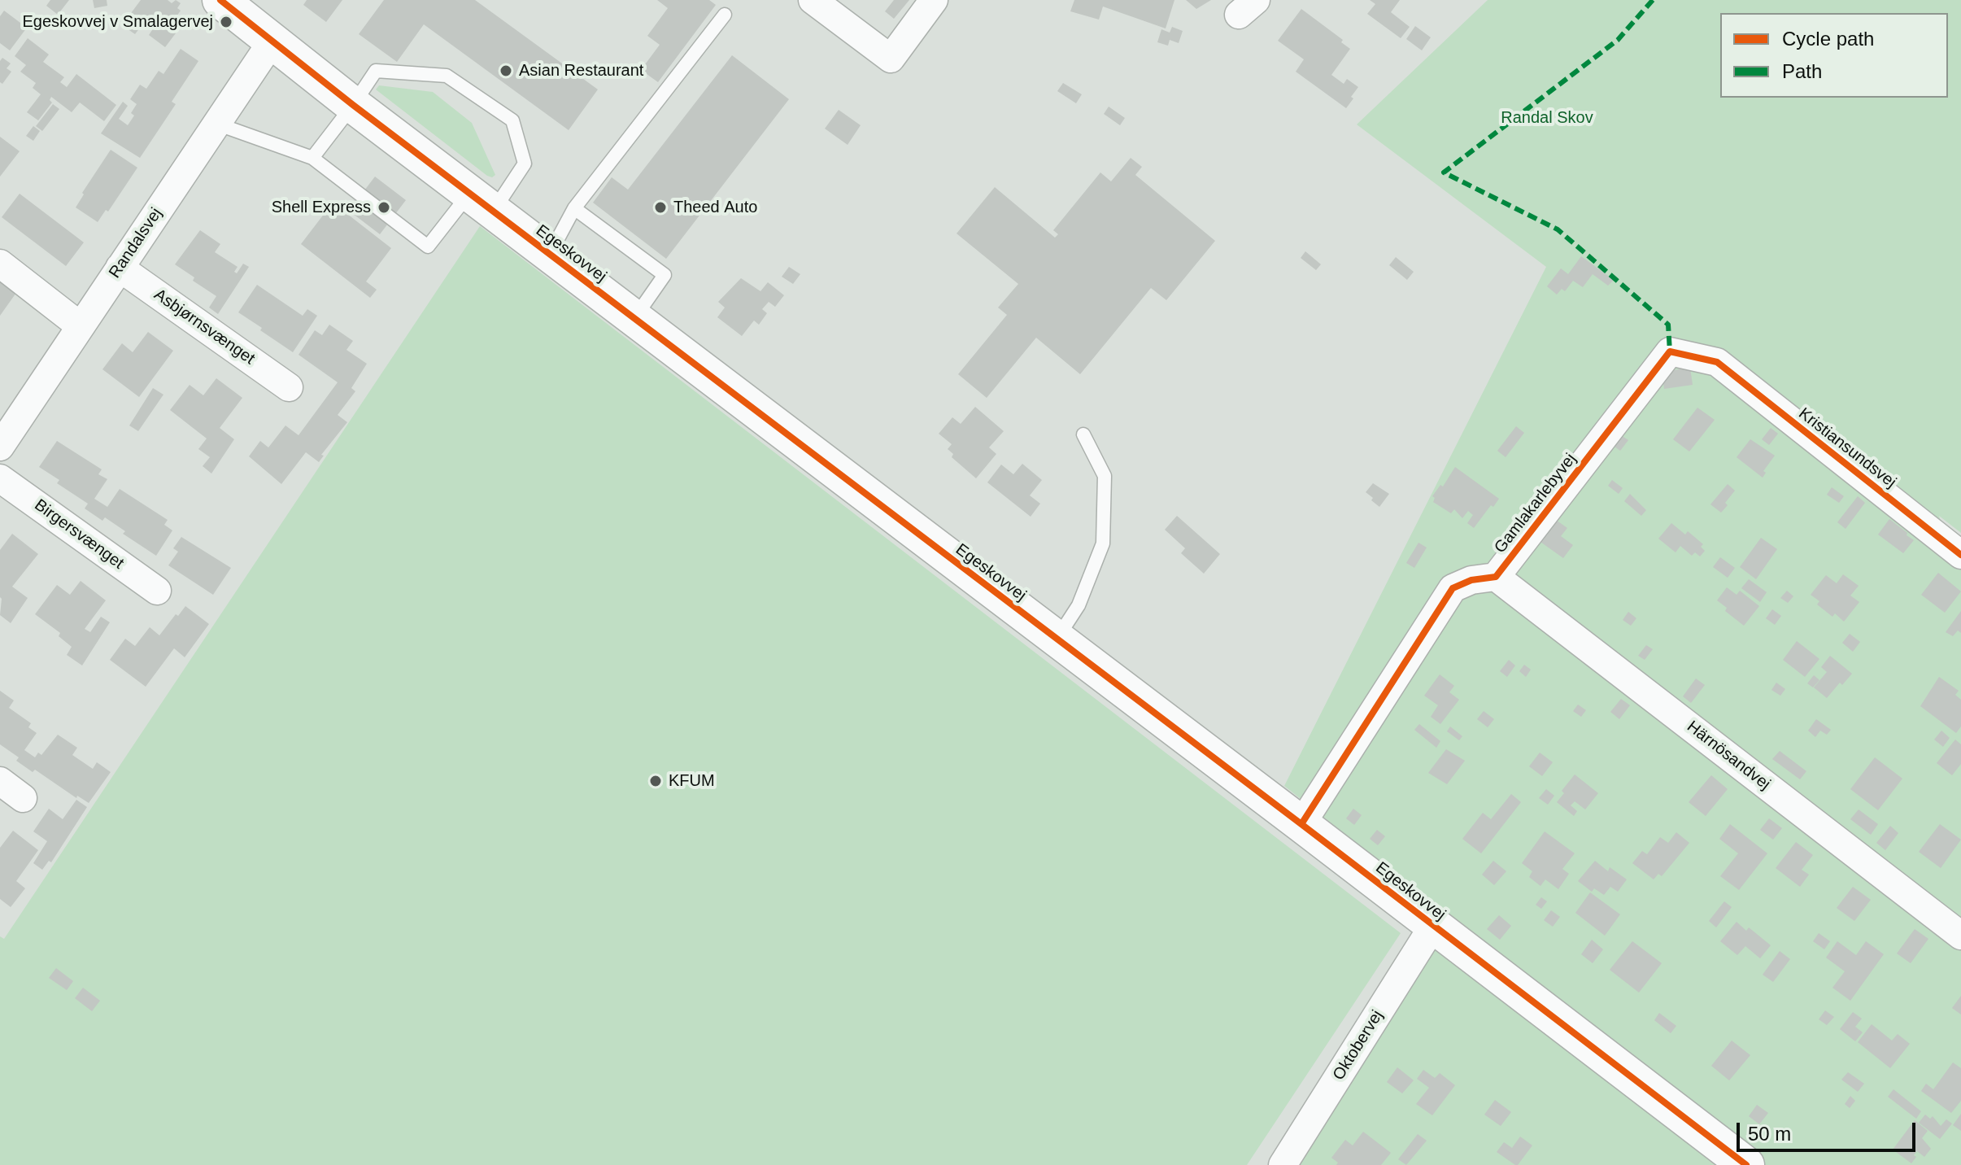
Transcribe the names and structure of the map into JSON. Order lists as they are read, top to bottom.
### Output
{
  "streets": {
    "street": [
      "Randalsvej",
      "Egeskovvej",
      "Asbjørnsvænget",
      "Kristiansundsvej",
      "Gamlakarlebyvej",
      "Birgersvænget",
      "Härnösandvej",
      "Oktobervej"
    ]
  },
  "crossings": [
    ["Randalsvej", "Egeskovvej"],
    ["Randalsvej", "Asbjørnsvænget"],
    ["Egeskovvej", "Gamlakarlebyvej"],
    ["Egeskovvej", "Oktobervej"],
    ["Kristiansundsvej", "Gamlakarlebyvej"],
    ["Gamlakarlebyvej", "Härnösandvej"]
  ],
  "parks": ["Randal Skov"],
  "places": [
    "Egeskovvej v Smalagervej",
    "Asian Restaurant",
    "Shell Express",
    "Theed Auto",
    "KFUM"
  ],
  "legend": ["Cycle path", "Path"],
  "scale_bar": "50 m"
}
